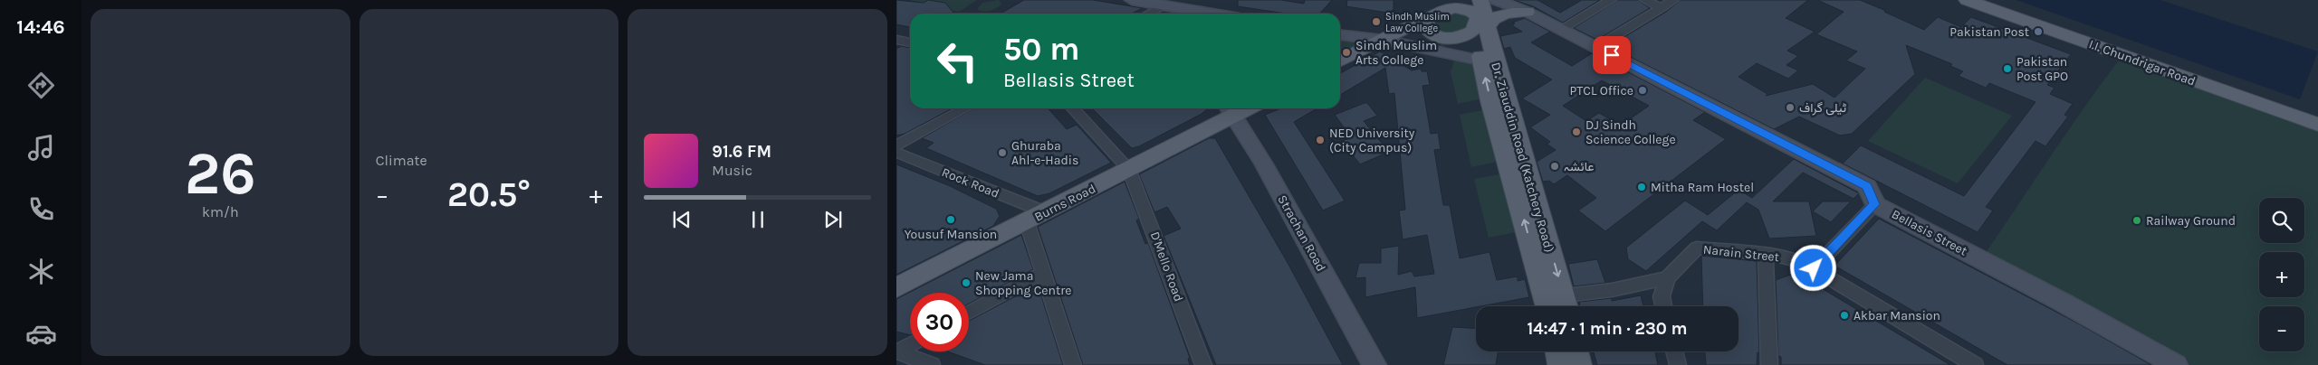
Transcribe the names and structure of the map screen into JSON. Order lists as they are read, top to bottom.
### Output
{
  "streets": {
    "main road": ["I.I. Chundrigar Road", "Dr. Ziauddin Road (Katchery Road)", "Burns Road"],
    "street": [
      "Rock Road",
      "Bellasis Street",
      "Strachan Road",
      "Narain Street",
      "D'Mello Road"
    ]
  },
  "crossings": [
    ["Rock Road", "Burns Road"],
    ["Burns Road", "Strachan Road"],
    ["Burns Road", "D'Mello Road"]
  ],
  "places": [
    "Sindh Muslim Law College",
    "Pakistan Post",
    "Sindh Muslim Arts College",
    "Pakistan Post GPO",
    "PTCL Office",
    "ٹیلی گراف",
    "DJ Sindh Science College",
    "NED University (City Campus)",
    "Ghuraba Ahl-e-Hadis",
    "عائشہ",
    "Mitha Ram Hostel",
    "Yousuf Mansion",
    "Railway Ground",
    "New Jama Shopping Centre",
    "Akbar Mansion"
  ],
  "page": {
    "tabs": "14:46",
    "tile": [
      ["26", "km/h"],
      "Climate"
    ],
    "turn": ["50 m", "Bellasis Street"],
    "song": ["91.6 FM", "Music"],
    "heat": ["−", "20.5°", "+"],
    "map_buttons": ["+", "−"],
    "limit": "30",
    "trip": "14:47 · 1 min · 230 m"
  }
}
